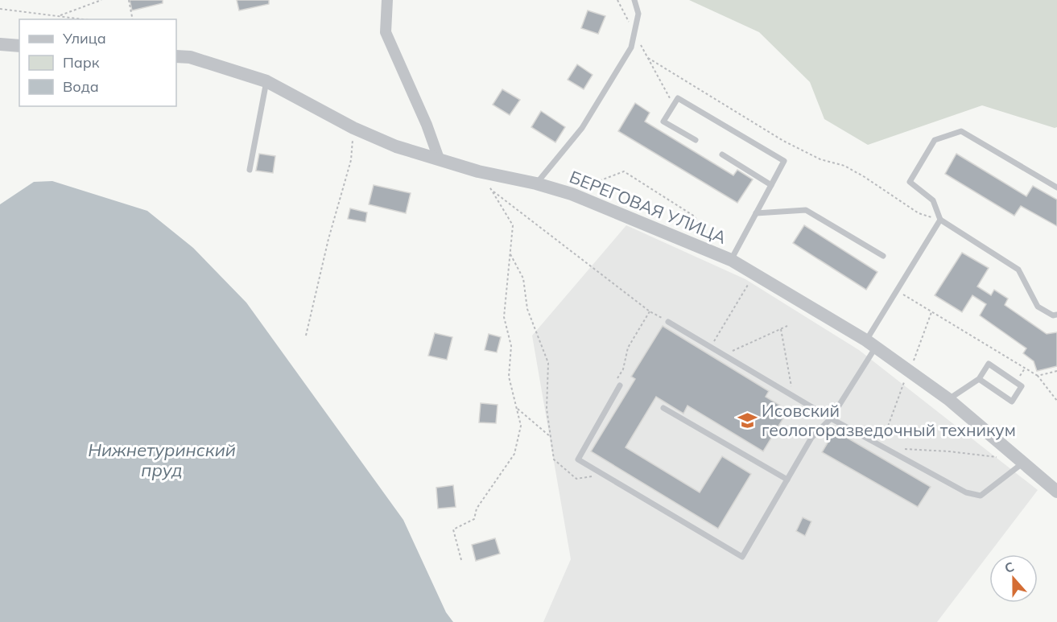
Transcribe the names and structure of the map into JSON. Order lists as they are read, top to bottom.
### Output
{
  "streets": {
    "street": ["БЕРЕГОВАЯ УЛИЦА"]
  },
  "water": ["Нижнетуринский пруд"],
  "places": {
    "school or university": ["Исовский геологоразведочный техникум"]
  },
  "legend": ["Улица", "Парк", "Вода"],
  "north": "top"
}
